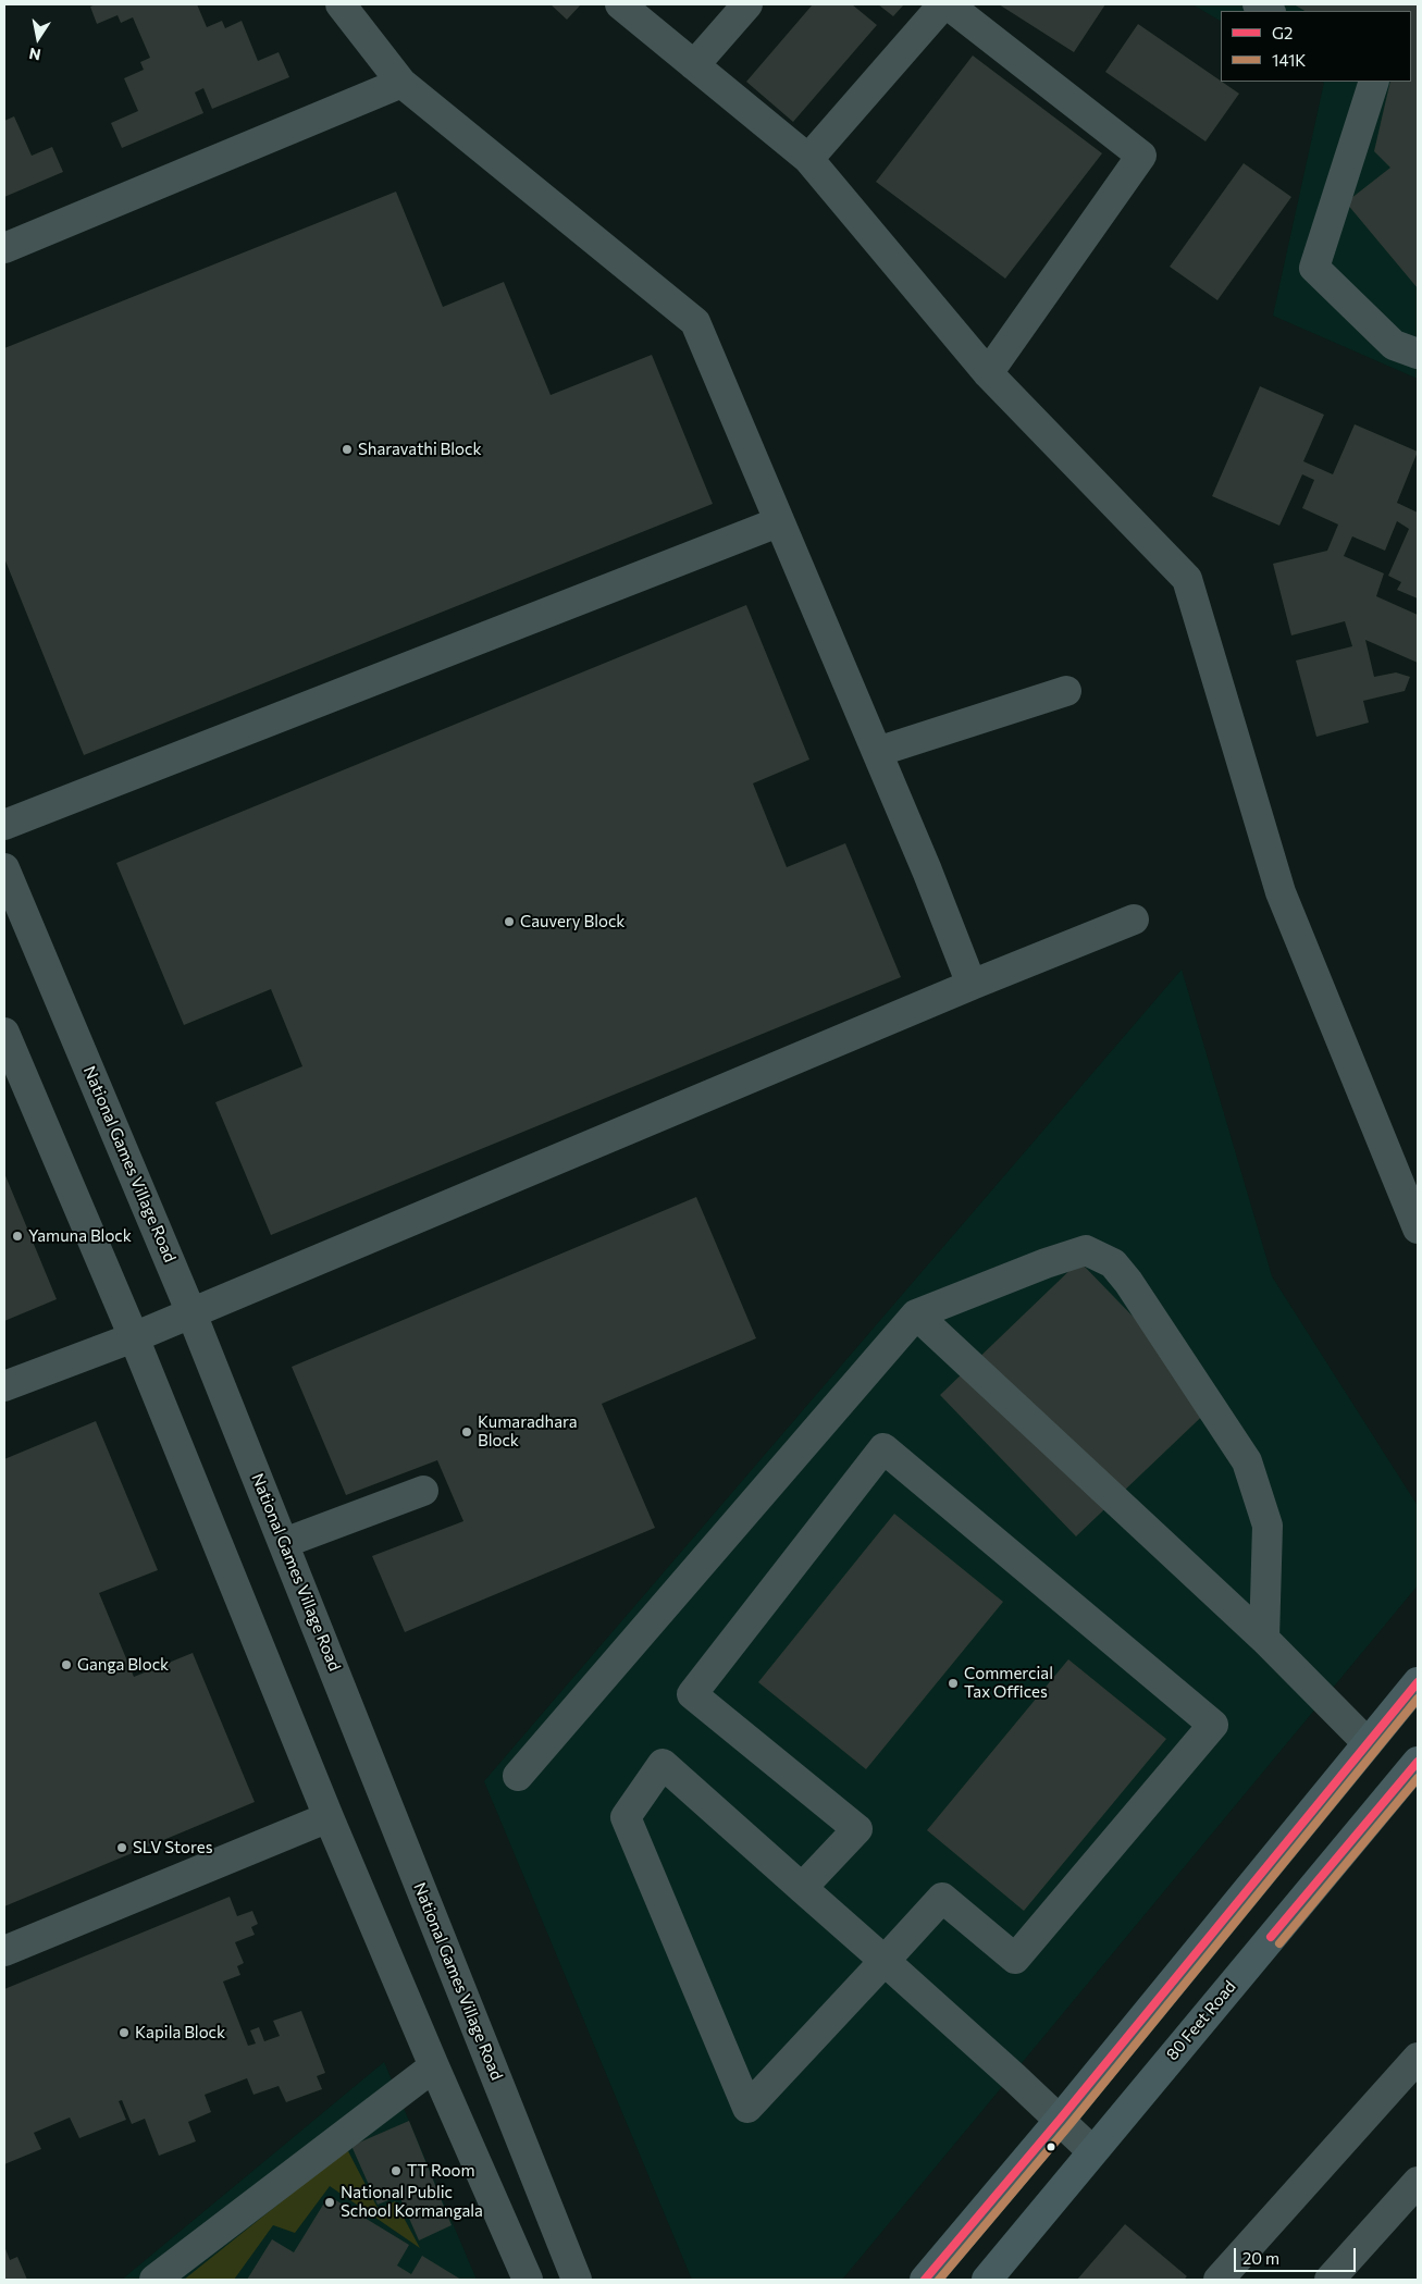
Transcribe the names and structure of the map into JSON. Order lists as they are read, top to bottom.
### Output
{
  "streets": {
    "main road": ["80 Feet Road"],
    "street": ["National Games Village Road"]
  },
  "places": [
    "Sharavathi Block",
    "Cauvery Block",
    "Yamuna Block",
    "Kumaradhara Block",
    "Ganga Block",
    "Commercial Tax Offices",
    "SLV Stores",
    "Kapila Block",
    "TT Room",
    "National Public School Kormangala"
  ],
  "lines": ["transit line G2", "transit line 141K"],
  "legend": ["G2", "141K"],
  "scale_bar": "20 m",
  "north": "bottom"
}
